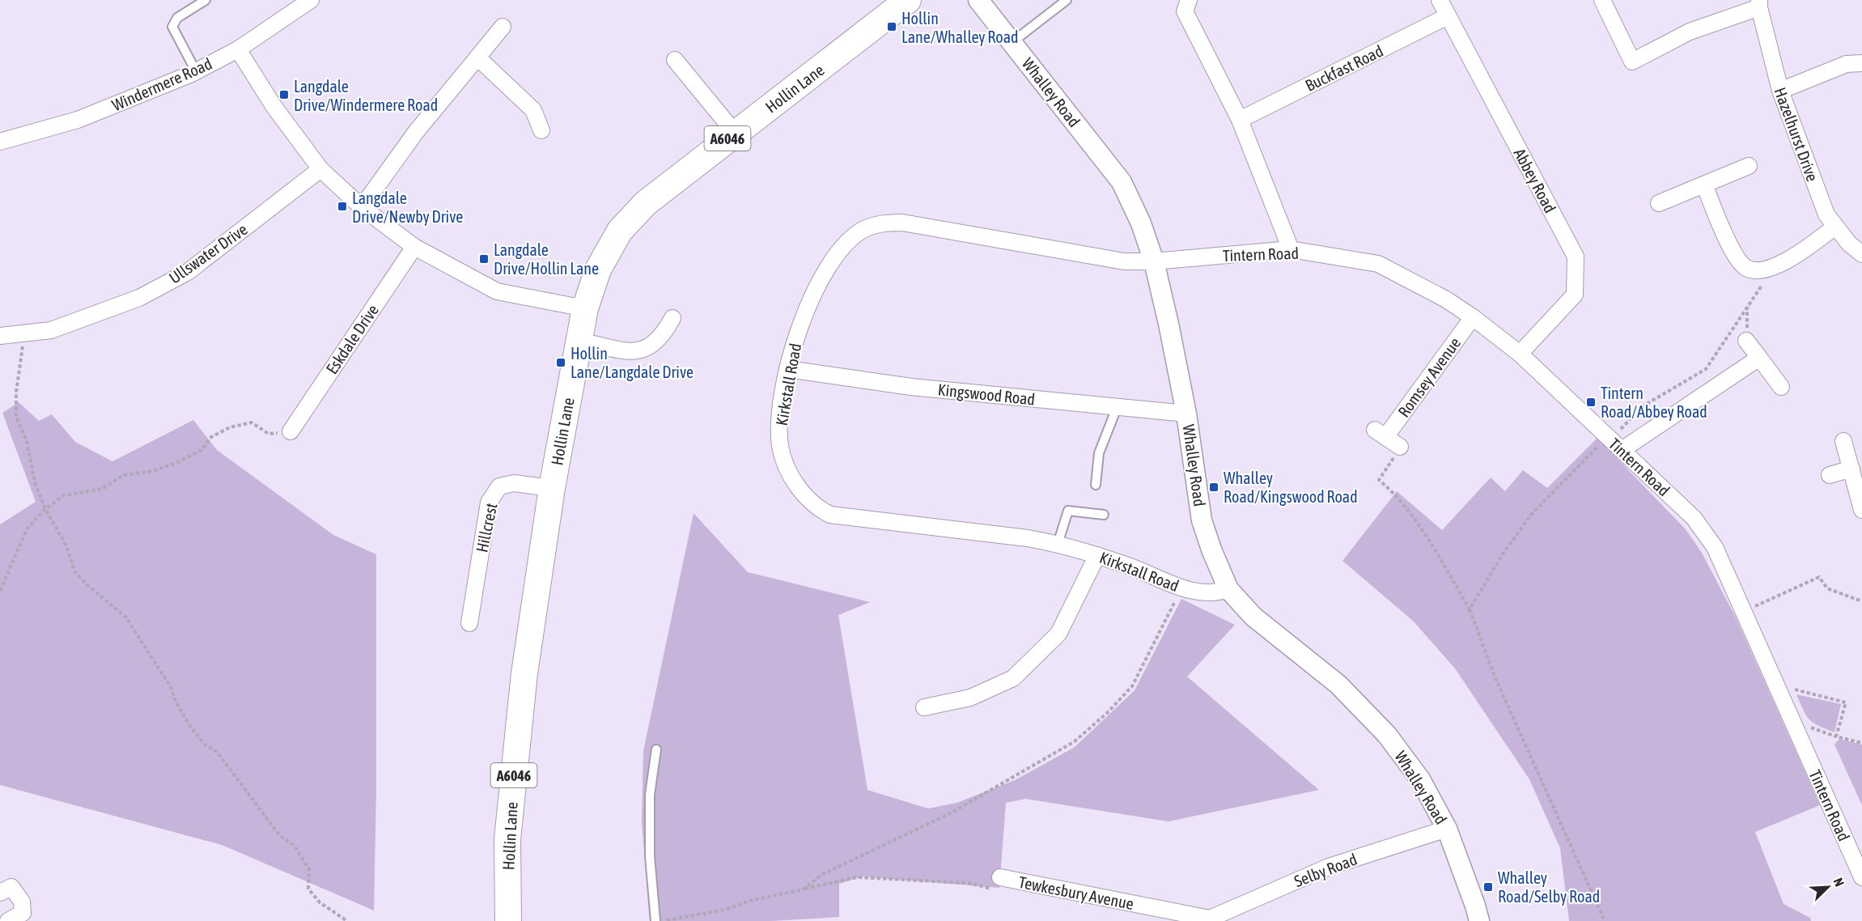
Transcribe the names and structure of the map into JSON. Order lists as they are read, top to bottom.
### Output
{
  "streets": {
    "main road": ["Hollin Lane", "A6046"],
    "street": [
      "Buckfast Road",
      "Windermere Road",
      "Whalley Road",
      "Hazelhurst Drive",
      "Abbey Road",
      "Ullswater Drive",
      "Tintern Road",
      "Eskdale Drive",
      "Romsey Avenue",
      "Kirkstall Road",
      "Kingswood Road",
      "Hillcrest",
      "Selby Road",
      "Tewkesbury Avenue"
    ]
  },
  "crossings": [
    ["Buckfast Road", "Abbey Road"],
    ["Hollin Lane", "Hillcrest"],
    ["Whalley Road", "Tintern Road"],
    ["Whalley Road", "Kirkstall Road"],
    ["Whalley Road", "Kingswood Road"],
    ["Whalley Road", "Selby Road"],
    ["Abbey Road", "Tintern Road"],
    ["Tintern Road", "Romsey Avenue"],
    ["Tintern Road", "Kirkstall Road"],
    ["Kirkstall Road", "Kingswood Road"],
    ["Selby Road", "Tewkesbury Avenue"]
  ],
  "places": {
    "transit": [
      "Hollin Lane/Whalley Road",
      "Langdale Drive/Windermere Road",
      "Langdale Drive/Newby Drive",
      "Langdale Drive/Hollin Lane",
      "Hollin Lane/Langdale Drive",
      "Tintern Road/Abbey Road",
      "Whalley Road/Kingswood Road",
      "Whalley Road/Selby Road"
    ]
  },
  "north": "top right"
}
